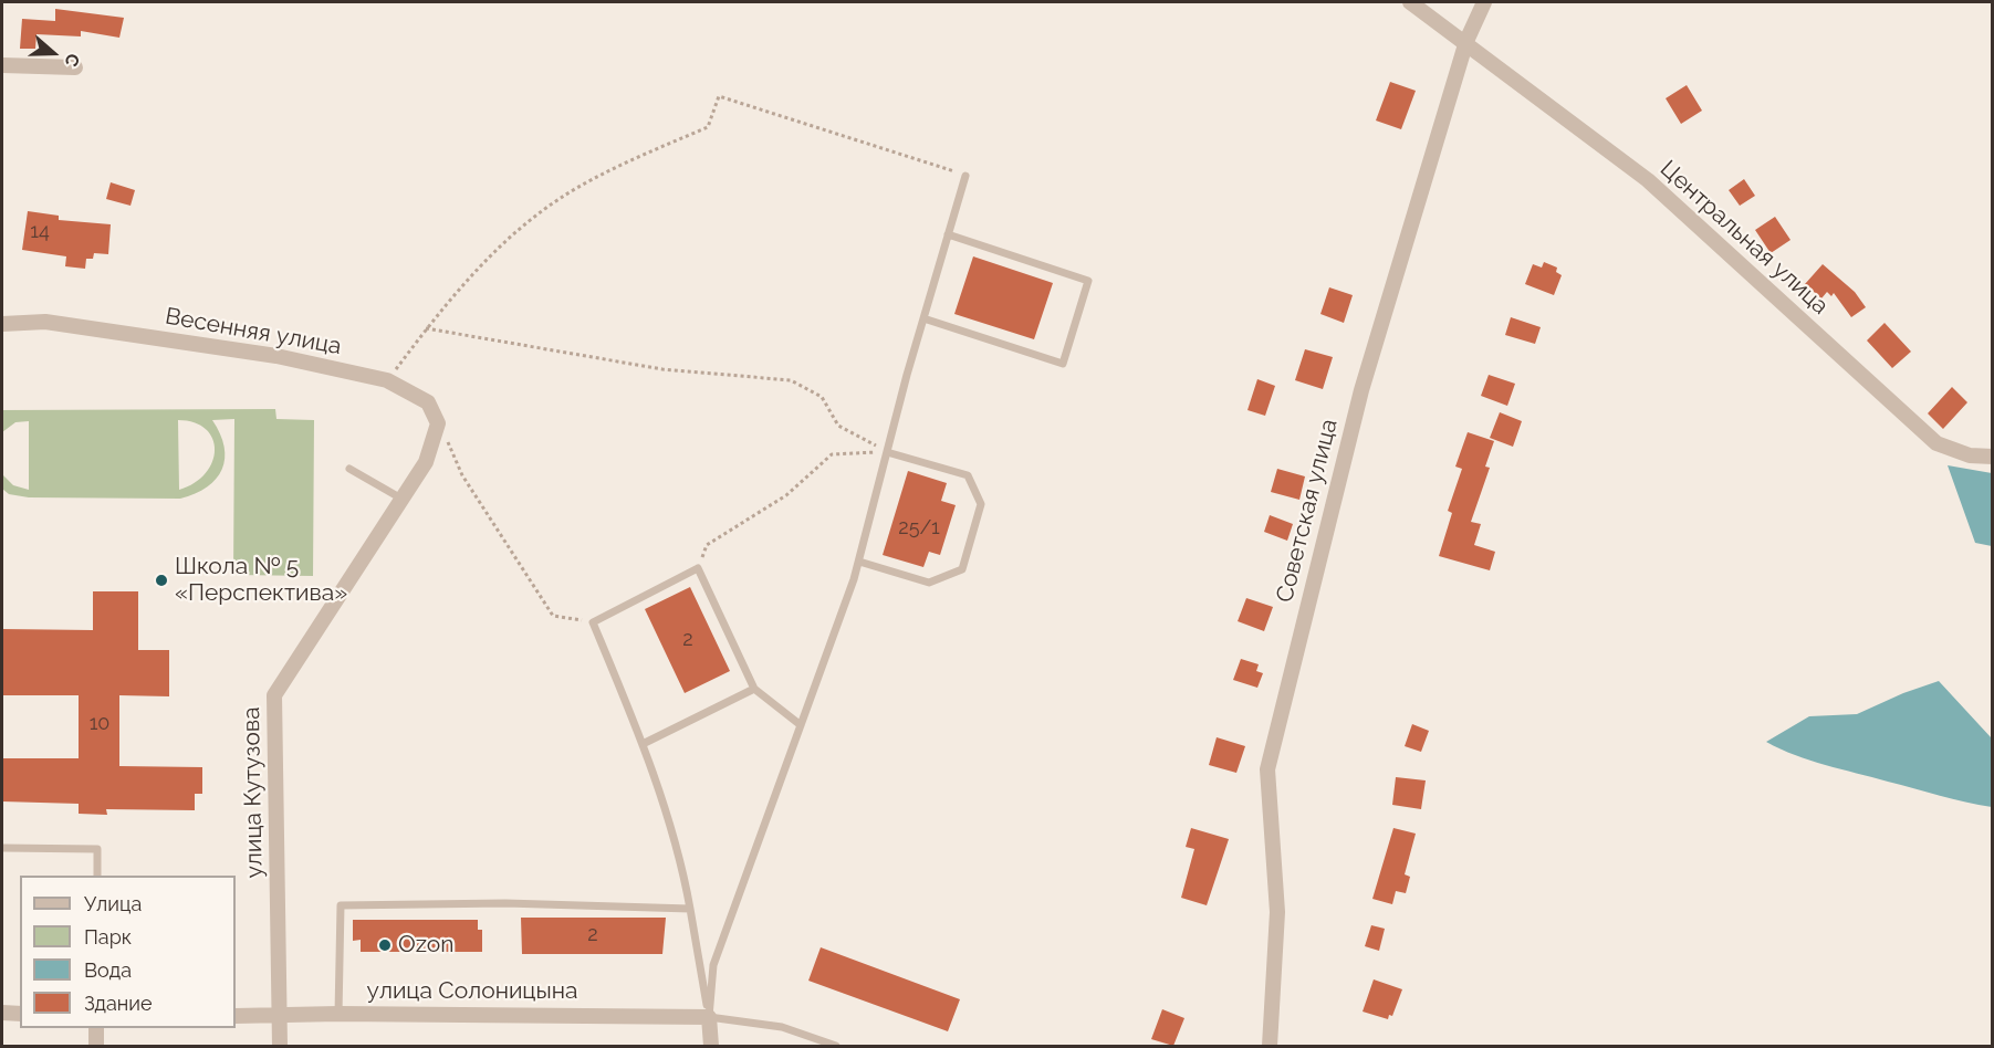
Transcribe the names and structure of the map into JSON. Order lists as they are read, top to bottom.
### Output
{
  "streets": {
    "street": [
      "Центральная улица",
      "Весенняя улица",
      "Советская улица",
      "улица Кутузова",
      "улица Солоницына"
    ]
  },
  "crossings": [
    ["Центральная улица", "Советская улица"],
    ["Весенняя улица", "улица Кутузова"],
    ["улица Кутузова", "улица Солоницына"]
  ],
  "places": ["Школа № 5 «Перспектива»", "Ozon"],
  "house_numbers": [
    "14",
    "25/1",
    "2",
    "10",
    "2"
  ],
  "legend": [
    "Улица",
    "Парк",
    "Вода",
    "Здание"
  ],
  "north": "right"
}
